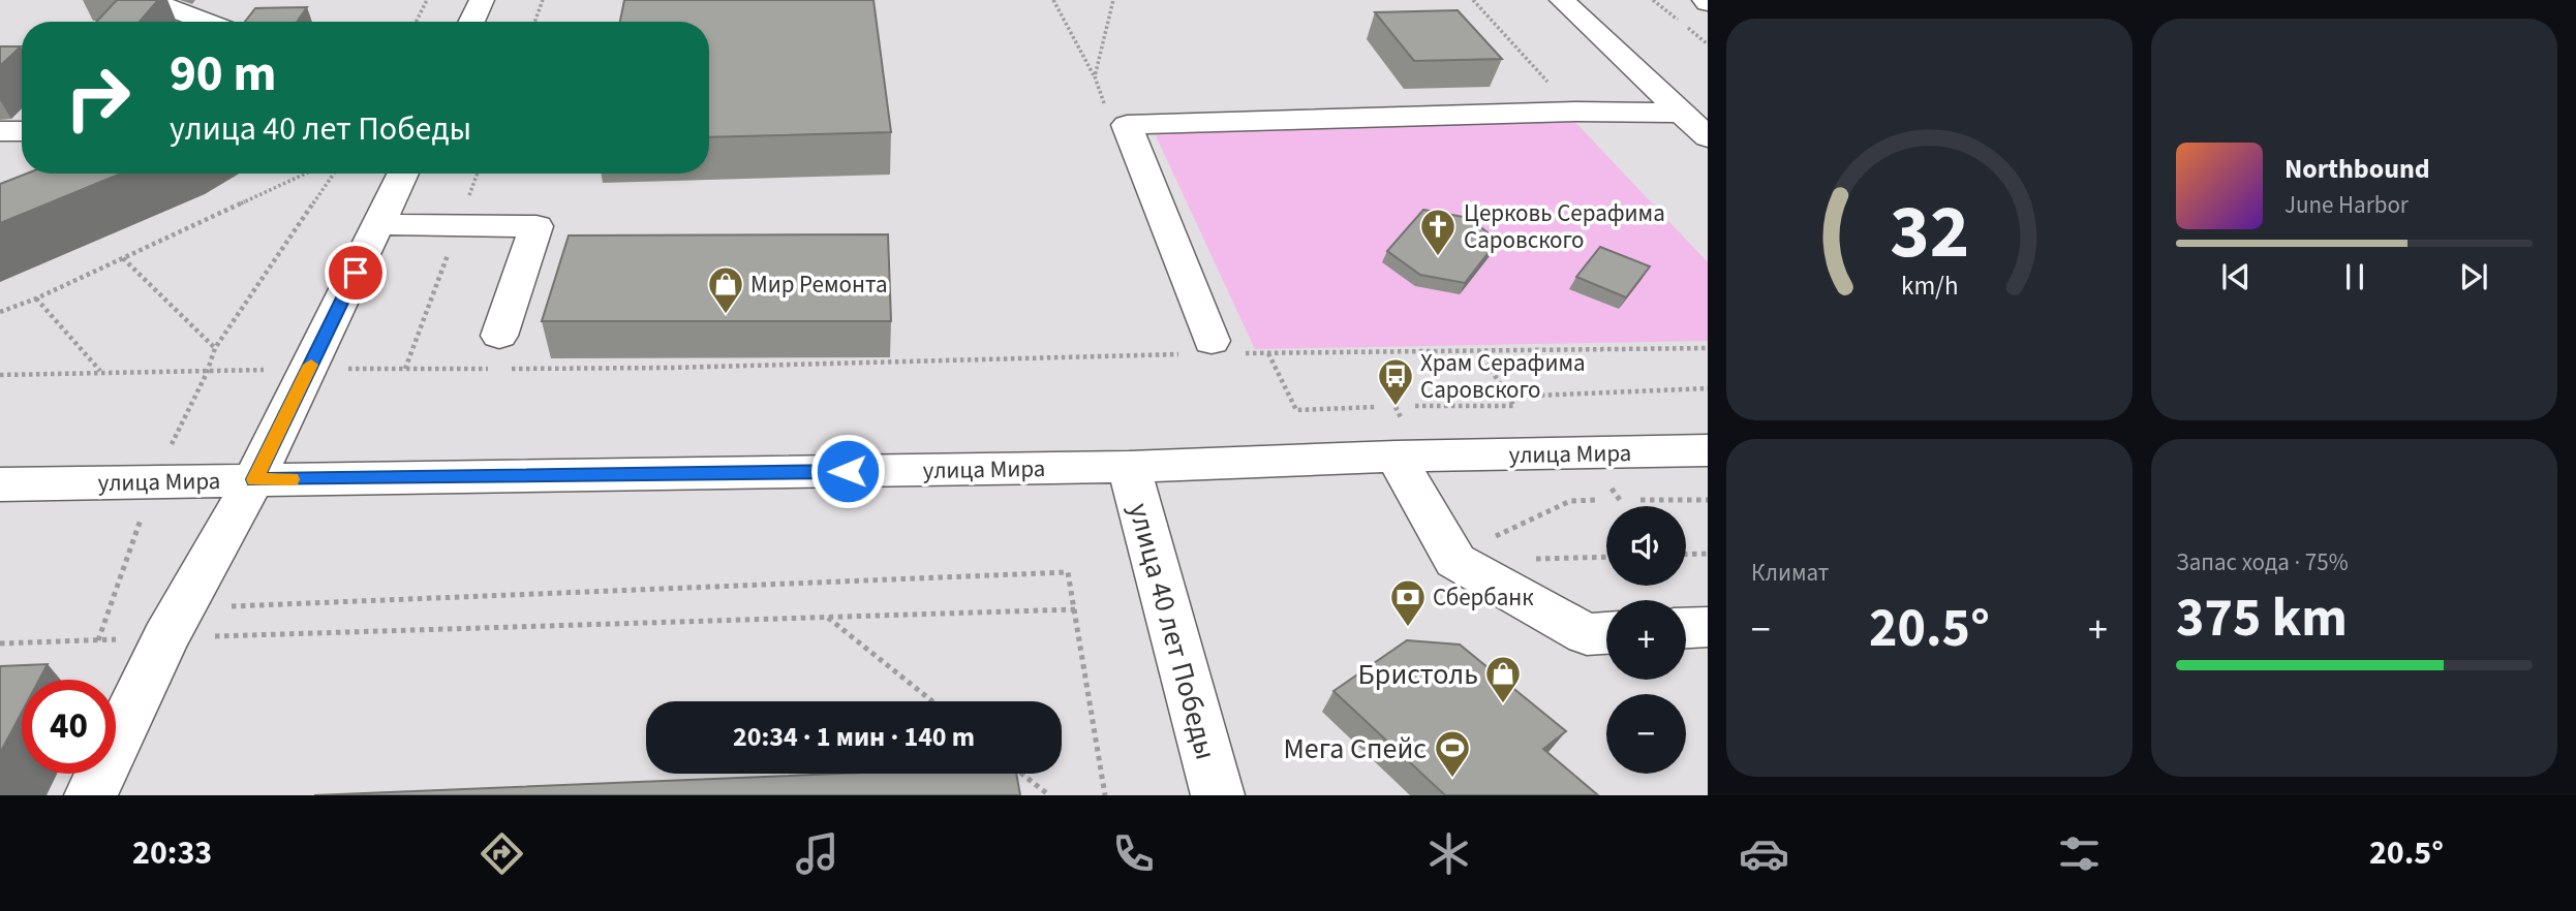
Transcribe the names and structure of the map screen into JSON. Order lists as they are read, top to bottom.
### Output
{
  "streets": {
    "street": ["улица Мира", "улица 40 лет Победы"]
  },
  "crossings": [
    ["улица Мира", "улица 40 лет Победы"]
  ],
  "places": {
    "church": ["Церковь Серафима Саровского"],
    "shop": ["Мир Ремонта", "Бристоль"],
    "bus stop": ["Храм Серафима Саровского"],
    "bank": ["Сбербанк"],
    "sports": ["Мега Спейс"]
  },
  "page": {
    "turn": ["90 m", "улица 40 лет Победы"],
    "song": ["Northbound", "June Harbor"],
    "tile": [
      "Климат",
      ["Запас хода · 75%", "375 km"]
    ],
    "map_buttons": ["+", "−"],
    "heat": ["−", "20.5°", "+"],
    "limit": "40",
    "trip": "20:34 · 1 мин · 140 m",
    "tabs": ["20:33", "20.5°"],
    "gauge": ["32", "km/h"]
  }
}
